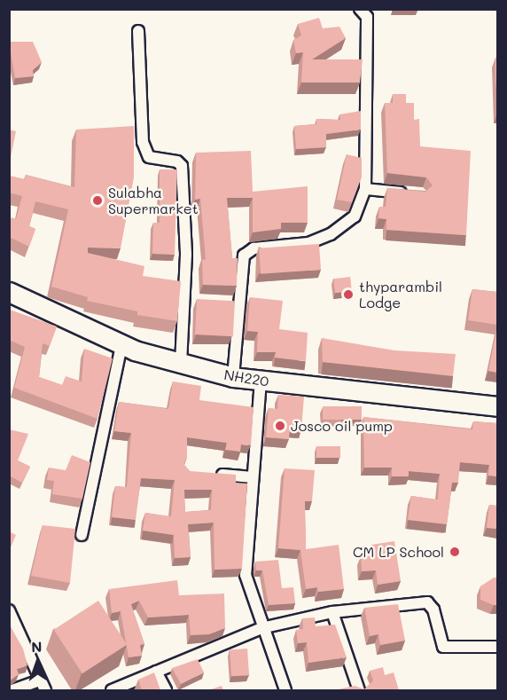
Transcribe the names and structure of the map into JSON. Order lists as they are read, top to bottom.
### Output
{
  "streets": {
    "highway": ["NH220"]
  },
  "places": [
    "Sulabha Supermarket",
    "thyparambil Lodge",
    "Josco oil pump",
    "CM LP School"
  ],
  "north": "top"
}
